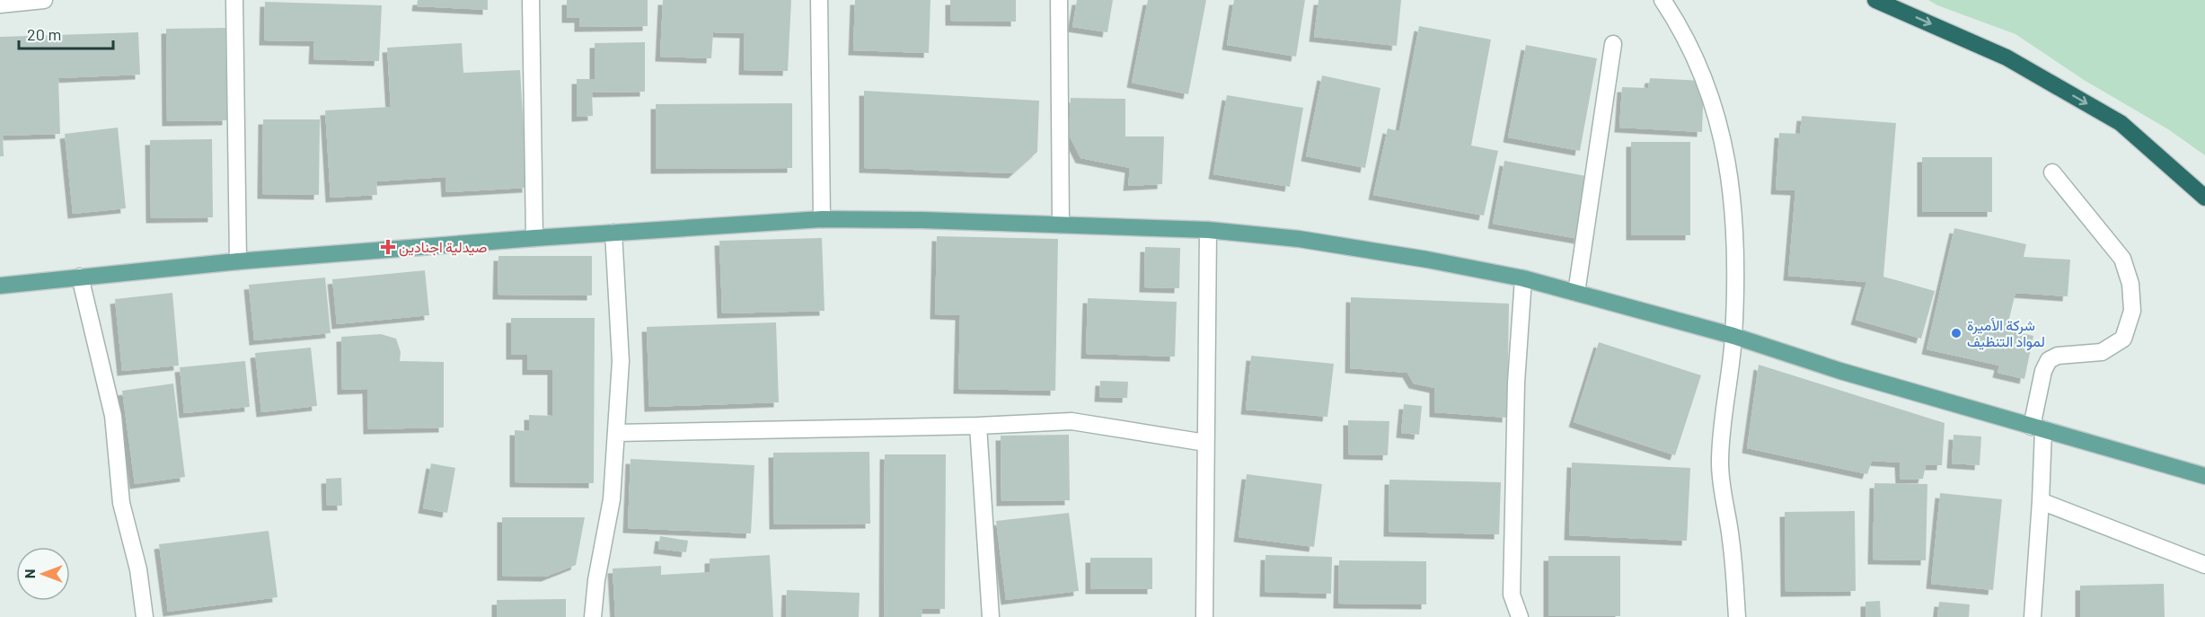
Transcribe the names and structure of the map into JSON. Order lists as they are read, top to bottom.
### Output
{
  "places": {
    "health": ["صيدلية اجنادين"],
    "other": ["شركة الأميرة لمواد التنظيف"]
  },
  "scale_bar": "20 m",
  "north": "left"
}
